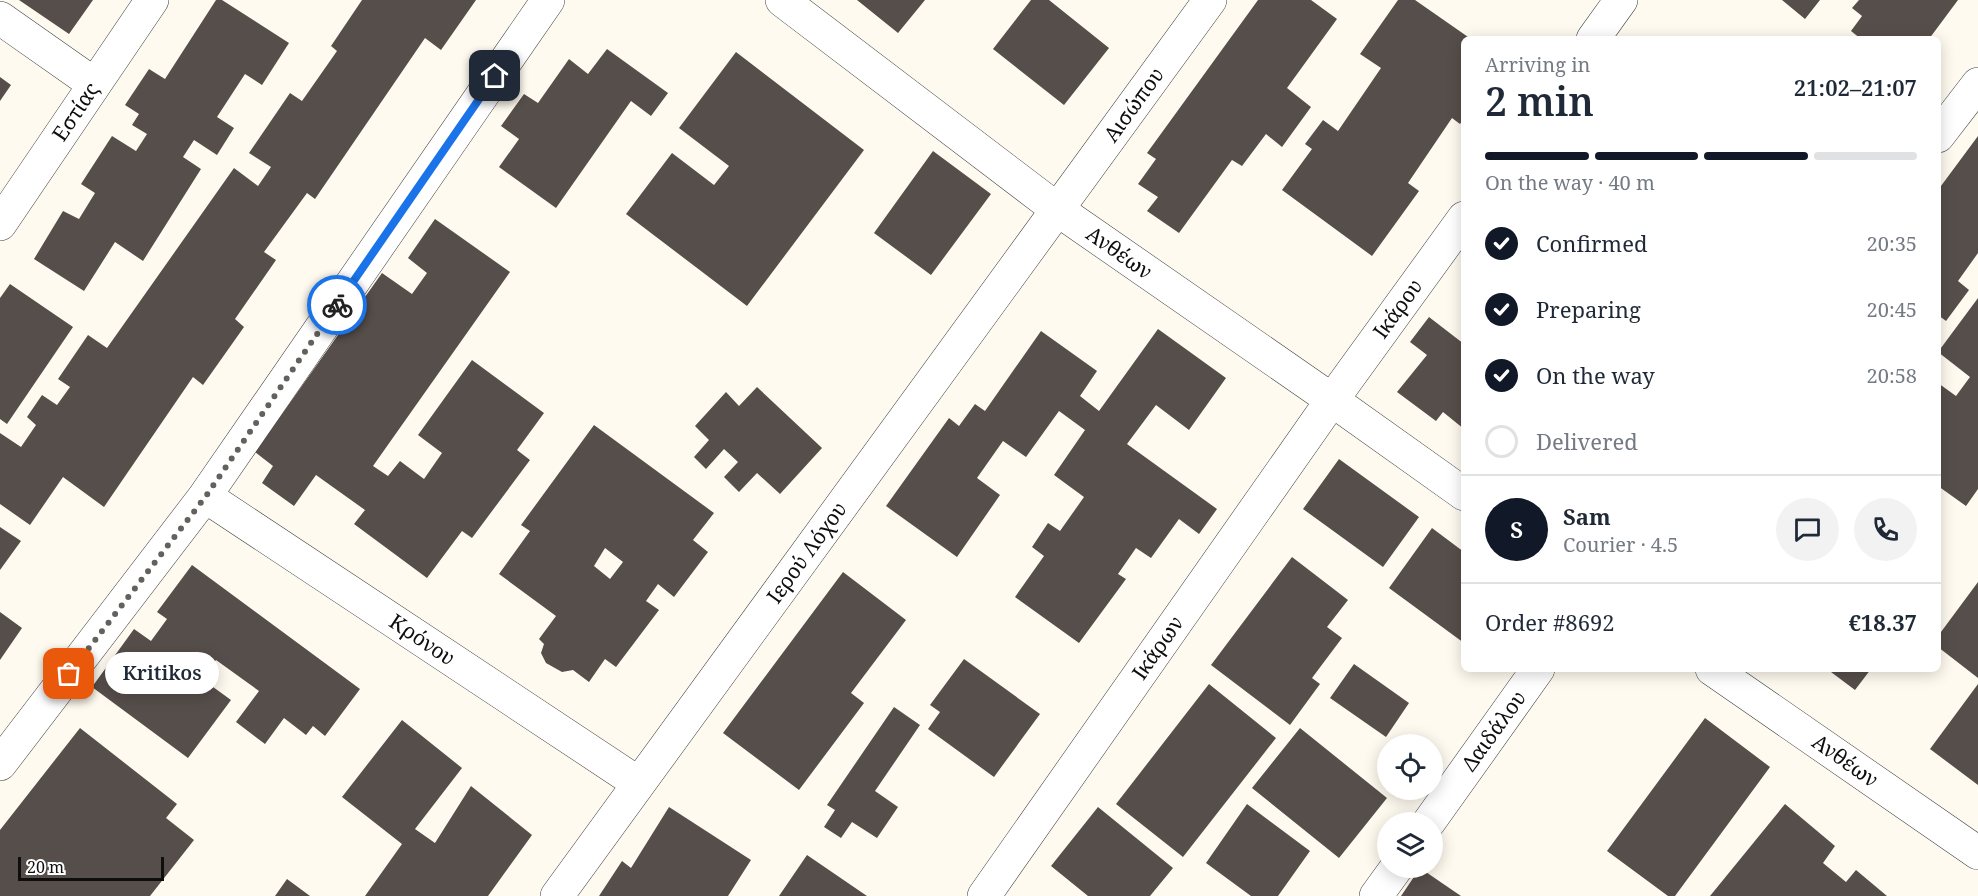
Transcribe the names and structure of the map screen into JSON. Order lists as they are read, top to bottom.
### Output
{
  "streets": {
    "street": [
      "Αισώπου",
      "Εστίας",
      "Ανθέων",
      "Ικάρου",
      "Ιερού Λόχου",
      "Κρόνου",
      "Ικάρων",
      "Δαιδάλου"
    ]
  },
  "crossings": [
    ["Αισώπου", "Ανθέων"],
    ["Αισώπου", "Ιερού Λόχου"],
    ["Ανθέων", "Ικάρου"],
    ["Ανθέων", "Ιερού Λόχου"],
    ["Ανθέων", "Ικάρων"],
    ["Ικάρου", "Ικάρων"],
    ["Ιερού Λόχου", "Κρόνου"]
  ],
  "places": ["Kritikos"],
  "scale_bar": "20 m",
  "page": {
    "heading": ["2 min", "Arriving in", "21:02–21:07"],
    "panel": [
      "Sam",
      "Courier · 4.5",
      "Order #8692",
      "€18.37"
    ],
    "bar": "On the way · 40 m",
    "list": [
      ["Confirmed", "20:35"],
      ["Preparing", "20:45"],
      ["On the way", "20:58"],
      "Delivered"
    ],
    "round": "S",
    "bubble": "Kritikos",
    "scale": "20 m"
  }
}
